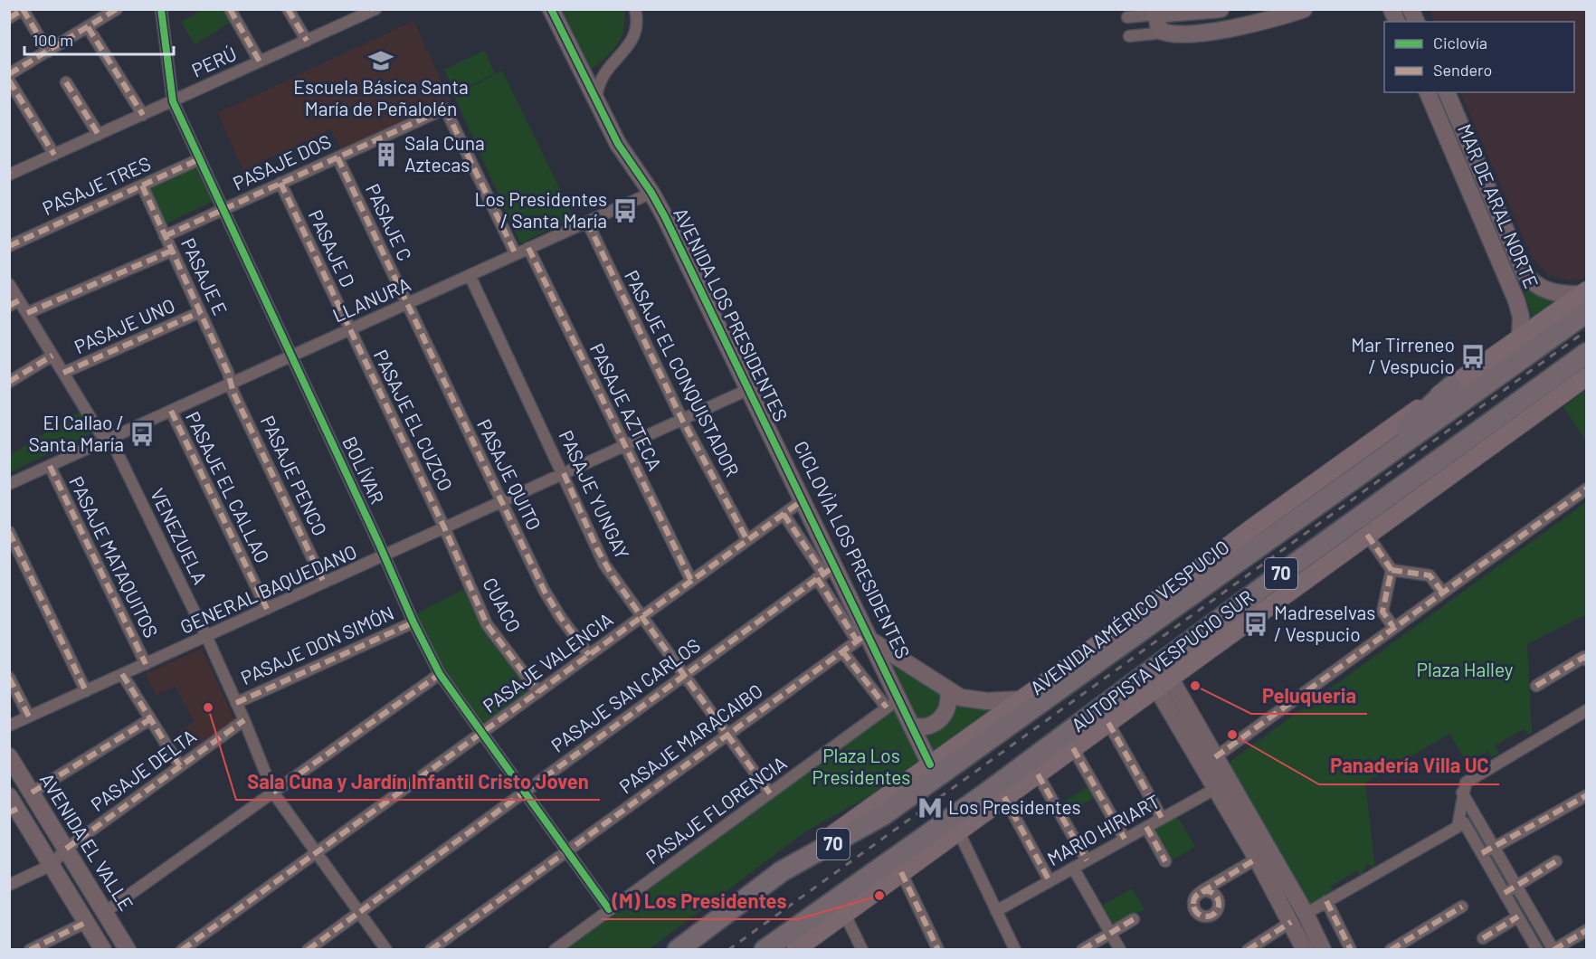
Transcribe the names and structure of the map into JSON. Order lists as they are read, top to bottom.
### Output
{
  "streets": {
    "highway": ["70", "AVENIDA AMÉRICO VESPUCIO", "AUTOPISTA VESPUCIO SUR"],
    "street": [
      "PERÚ",
      "PASAJE DOS",
      "PASAJE TRES",
      "MAR DE ARAL NORTE",
      "PASAJE C",
      "PASAJE D",
      "PASAJE E",
      "LLANURA",
      "AVENIDA LOS PRESIDENTES",
      "PASAJE UNO",
      "PASAJE EL CONQUISTADOR",
      "PASAJE AZTECA",
      "PASAJE EL CUZCO",
      "BOLÍVAR",
      "PASAJE QUITO",
      "PASAJE PENCO",
      "PASAJE EL CALLAO",
      "PASAJE YUNGAY",
      "VENEZUELA",
      "PASAJE MATAQUITOS",
      "GENERAL BAQUEDANO",
      "CUACO",
      "PASAJE DON SIMÓN",
      "PASAJE VALENCIA",
      "PASAJE SAN CARLOS",
      "PASAJE MARACAIBO",
      "PASAJE DELTA",
      "PASAJE FLORENCIA",
      "MARIO HIRIART",
      "AVENIDA EL VALLE"
    ]
  },
  "crossings": [
    ["PERÚ", "BOLÍVAR"],
    ["PASAJE DOS", "PASAJE C"],
    ["PASAJE DOS", "PASAJE D"],
    ["PASAJE DOS", "PASAJE E"],
    ["PASAJE DOS", "LLANURA"],
    ["PASAJE DOS", "BOLÍVAR"],
    ["PASAJE TRES", "PASAJE E"],
    ["PASAJE TRES", "BOLÍVAR"],
    ["MAR DE ARAL NORTE", "AVENIDA AMÉRICO VESPUCIO"],
    ["MAR DE ARAL NORTE", "AUTOPISTA VESPUCIO SUR"],
    ["PASAJE C", "LLANURA"],
    ["PASAJE C", "PASAJE QUITO"],
    ["PASAJE D", "LLANURA"],
    ["PASAJE D", "PASAJE EL CUZCO"],
    ["PASAJE E", "LLANURA"],
    ["PASAJE E", "PASAJE UNO"],
    ["PASAJE E", "PASAJE PENCO"],
    ["LLANURA", "AVENIDA LOS PRESIDENTES"],
    ["LLANURA", "PASAJE EL CONQUISTADOR"],
    ["LLANURA", "PASAJE AZTECA"],
    ["LLANURA", "PASAJE EL CUZCO"],
    ["LLANURA", "BOLÍVAR"],
    ["LLANURA", "PASAJE QUITO"],
    ["LLANURA", "PASAJE PENCO"],
    ["LLANURA", "PASAJE EL CALLAO"],
    ["LLANURA", "PASAJE YUNGAY"],
    ["LLANURA", "VENEZUELA"],
    ["LLANURA", "PASAJE MATAQUITOS"],
    ["AVENIDA LOS PRESIDENTES", "GENERAL BAQUEDANO"],
    ["AVENIDA LOS PRESIDENTES", "AVENIDA AMÉRICO VESPUCIO"],
    ["AVENIDA LOS PRESIDENTES", "PASAJE VALENCIA"],
    ["AVENIDA LOS PRESIDENTES", "PASAJE SAN CARLOS"],
    ["AVENIDA LOS PRESIDENTES", "PASAJE MARACAIBO"],
    ["AVENIDA LOS PRESIDENTES", "PASAJE FLORENCIA"],
    ["PASAJE UNO", "VENEZUELA"],
    ["PASAJE EL CONQUISTADOR", "GENERAL BAQUEDANO"],
    ["PASAJE EL CONQUISTADOR", "PASAJE VALENCIA"],
    ["PASAJE AZTECA", "GENERAL BAQUEDANO"],
    ["PASAJE AZTECA", "PASAJE VALENCIA"],
    ["PASAJE EL CUZCO", "GENERAL BAQUEDANO"],
    ["PASAJE EL CUZCO", "CUACO"],
    ["BOLÍVAR", "GENERAL BAQUEDANO"],
    ["BOLÍVAR", "PASAJE DON SIMÓN"],
    ["BOLÍVAR", "PASAJE VALENCIA"],
    ["BOLÍVAR", "PASAJE SAN CARLOS"],
    ["BOLÍVAR", "PASAJE MARACAIBO"],
    ["BOLÍVAR", "PASAJE FLORENCIA"],
    ["PASAJE QUITO", "GENERAL BAQUEDANO"],
    ["PASAJE QUITO", "PASAJE VALENCIA"],
    ["PASAJE PENCO", "GENERAL BAQUEDANO"],
    ["PASAJE EL CALLAO", "GENERAL BAQUEDANO"],
    ["PASAJE YUNGAY", "GENERAL BAQUEDANO"],
    ["PASAJE YUNGAY", "PASAJE VALENCIA"],
    ["PASAJE YUNGAY", "PASAJE SAN CARLOS"],
    ["PASAJE YUNGAY", "PASAJE MARACAIBO"],
    ["PASAJE YUNGAY", "PASAJE FLORENCIA"],
    ["VENEZUELA", "GENERAL BAQUEDANO"],
    ["VENEZUELA", "PASAJE DON SIMÓN"],
    ["VENEZUELA", "PASAJE VALENCIA"],
    ["VENEZUELA", "PASAJE SAN CARLOS"],
    ["VENEZUELA", "PASAJE DELTA"],
    ["PASAJE MATAQUITOS", "GENERAL BAQUEDANO"],
    ["GENERAL BAQUEDANO", "CUACO"],
    ["CUACO", "PASAJE VALENCIA"],
    ["AVENIDA AMÉRICO VESPUCIO", "AUTOPISTA VESPUCIO SUR"],
    ["PASAJE DELTA", "AVENIDA EL VALLE"]
  ],
  "parks": ["Plaza Halley", "Plaza Los Presidentes"],
  "places": {
    "school or university": ["Escuela Básica Santa María de Peñalolén"],
    "building": ["Sala Cuna Aztecas"],
    "bus stop": [
      "Los Presidentes / Santa María",
      "Mar Tirreneo / Vespucio",
      "El Callao / Santa María",
      "Madreselvas / Vespucio"
    ],
    "other": [
      "Peluqueria",
      "Sala Cuna y Jardín Infantil Cristo Joven",
      "Panadería Villa UC",
      "(M) Los Presidentes"
    ],
    "metro station": ["Los Presidentes"]
  },
  "legend": ["Ciclovía", "Sendero"],
  "scale_bar": "100 m"
}
